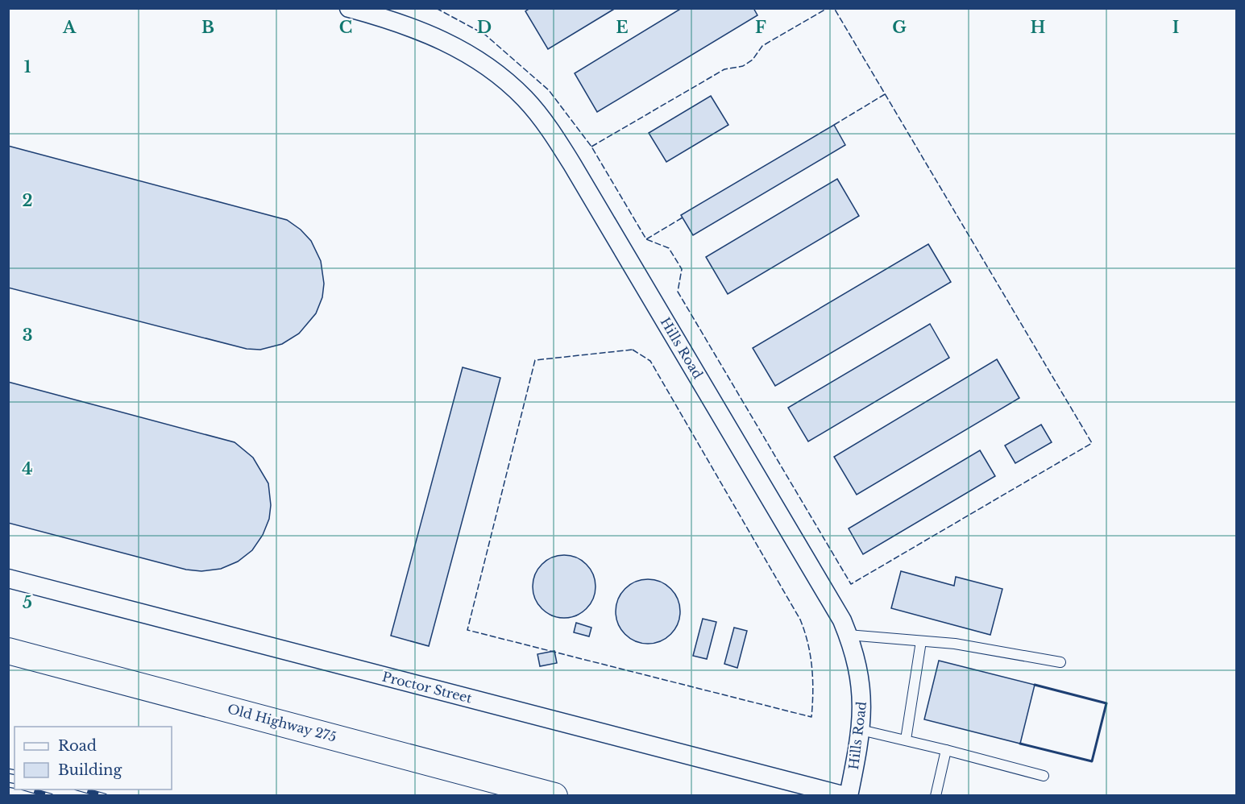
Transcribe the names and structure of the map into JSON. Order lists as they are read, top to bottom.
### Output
{
  "streets": {
    "main road": ["Old Highway 275"],
    "street": ["Hills Road", "Proctor Street"]
  },
  "crossings": [
    ["Hills Road", "Proctor Street"]
  ],
  "legend": ["Road", "Building"],
  "grid": {
    "columns": [
      "A",
      "B",
      "C",
      "D",
      "E",
      "F",
      "G",
      "H",
      "I"
    ],
    "rows": [
      "1",
      "2",
      "3",
      "4",
      "5"
    ]
  }
}
